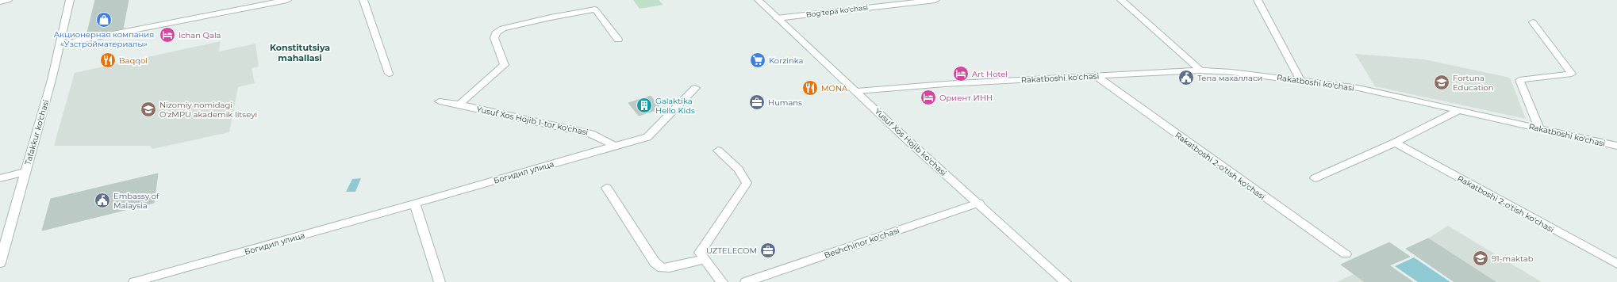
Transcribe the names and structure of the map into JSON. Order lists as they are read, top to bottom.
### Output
{
  "streets": {
    "street": [
      "Bog'tepa ko'chasi",
      "Rakatboshi ko'chasi",
      "Yusuf Xos Hojib 1-tor ko'chasi",
      "Tafakkur ko'chasi",
      "Yusuf Xos Hojib ko'chasi",
      "Rakatboshi 2-o'tish ko'chasi",
      "Богидил улица",
      "Beshchinor ko'chasi"
    ]
  },
  "crossings": [
    ["Bog'tepa ko'chasi", "Yusuf Xos Hojib ko'chasi"],
    ["Rakatboshi ko'chasi", "Yusuf Xos Hojib ko'chasi"],
    ["Rakatboshi ko'chasi", "Rakatboshi 2-o'tish ko'chasi"],
    ["Yusuf Xos Hojib 1-tor ko'chasi", "Богидил улица"],
    ["Yusuf Xos Hojib ko'chasi", "Beshchinor ko'chasi"]
  ],
  "districts": ["Konstitutsiya mahallasi"],
  "places": {
    "shop": ["Акционерная компания «Узстройматериалы»"],
    "hotel": ["Ichan Qala", "Art Hotel", "Ориент ИНН"],
    "restaurant": ["Baqqol", "MONA"],
    "supermarket": ["Korzinka"],
    "public building": ["Тепа махалласи", "Embassy of Malaysia"],
    "school or university": ["Fortuna Education", "Nizomiy nomidagi O'zMPU akademik litseyi", "91-maktab"],
    "office": ["Humans", "UZTELECOM"],
    "building": ["Galaktika Hello Kids"]
  }
}
